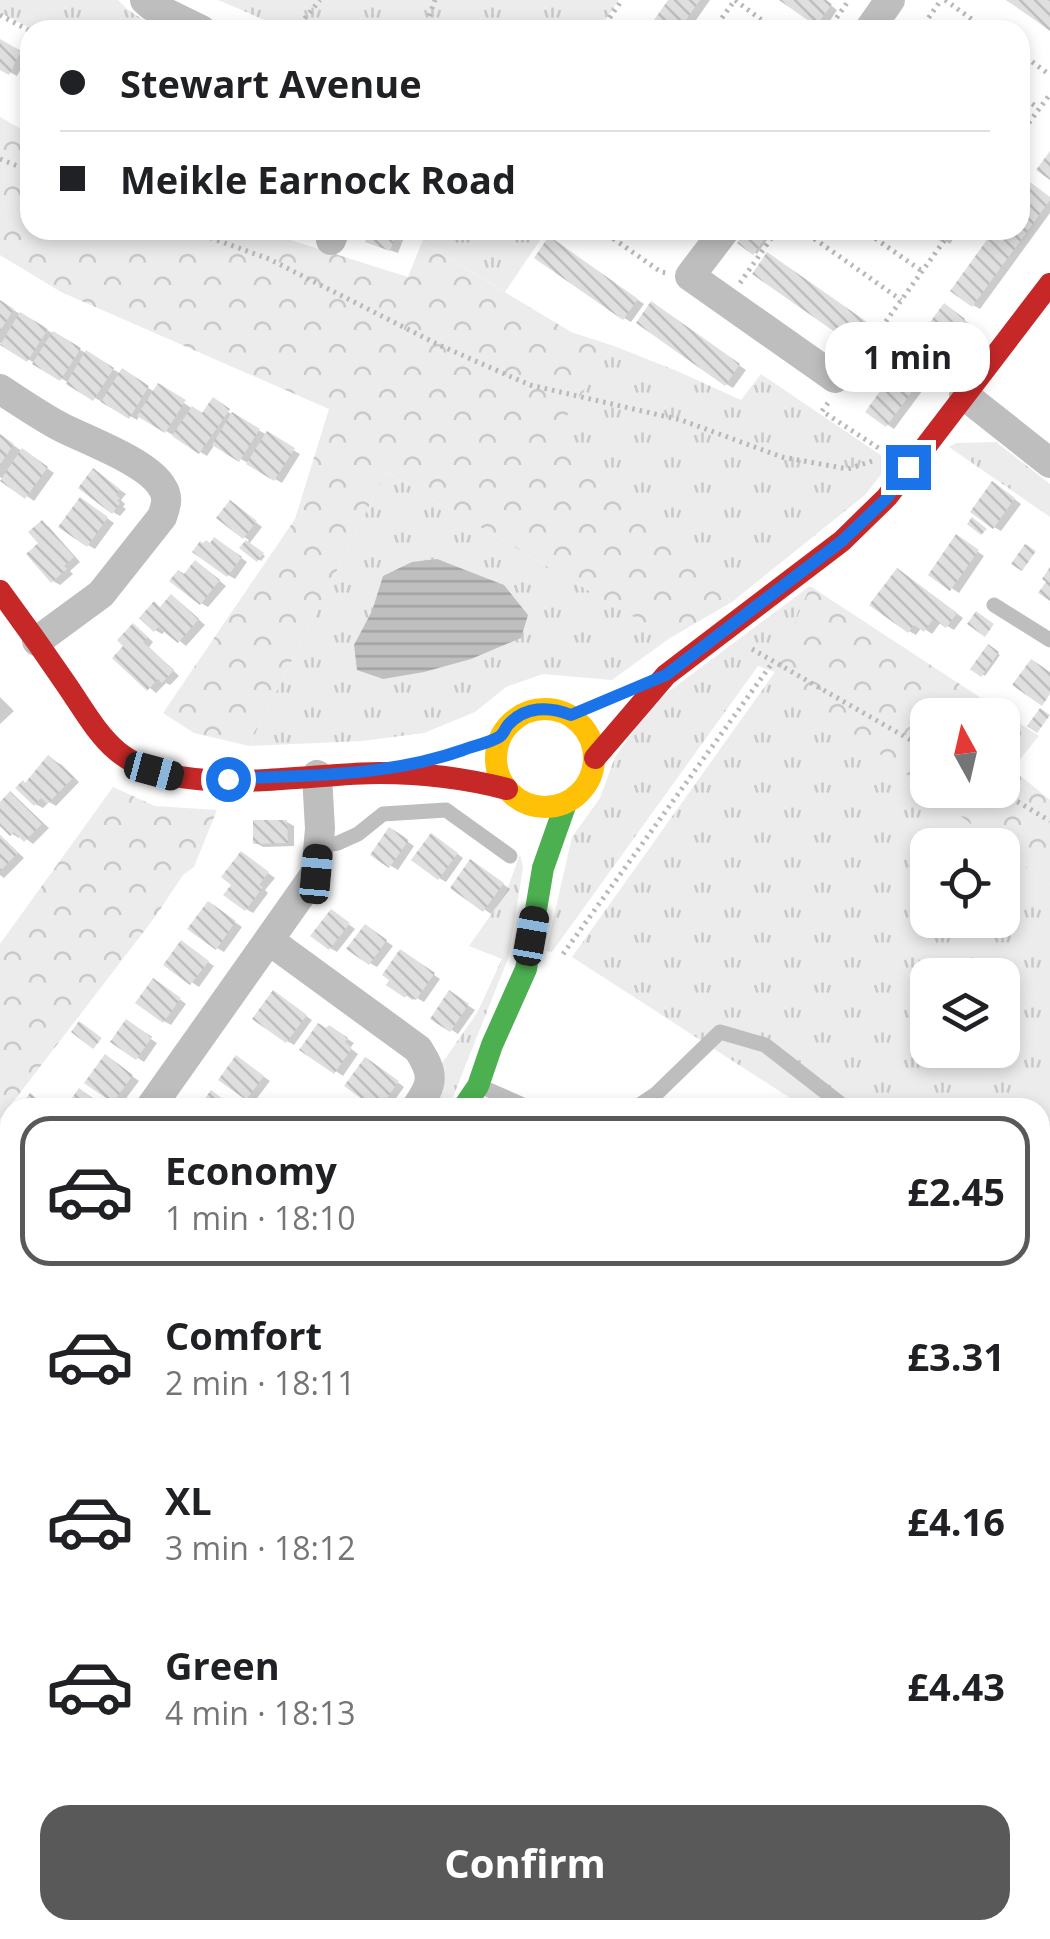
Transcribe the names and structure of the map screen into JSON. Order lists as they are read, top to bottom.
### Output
{
  "north": "top",
  "page": {
    "banner": ["Stewart Avenue", "Meikle Earnock Road"],
    "bubble": "1 min",
    "list": [
      {
        "name": "Economy",
        "note": "1 min · 18:10",
        "value": "£2.45"
      },
      {
        "name": "Comfort",
        "note": "2 min · 18:11",
        "value": "£3.31"
      },
      {
        "name": "XL",
        "note": "3 min · 18:12",
        "value": "£4.16"
      },
      {
        "name": "Green",
        "note": "4 min · 18:13",
        "value": "£4.43"
      }
    ],
    "buttons": "Confirm"
  }
}
